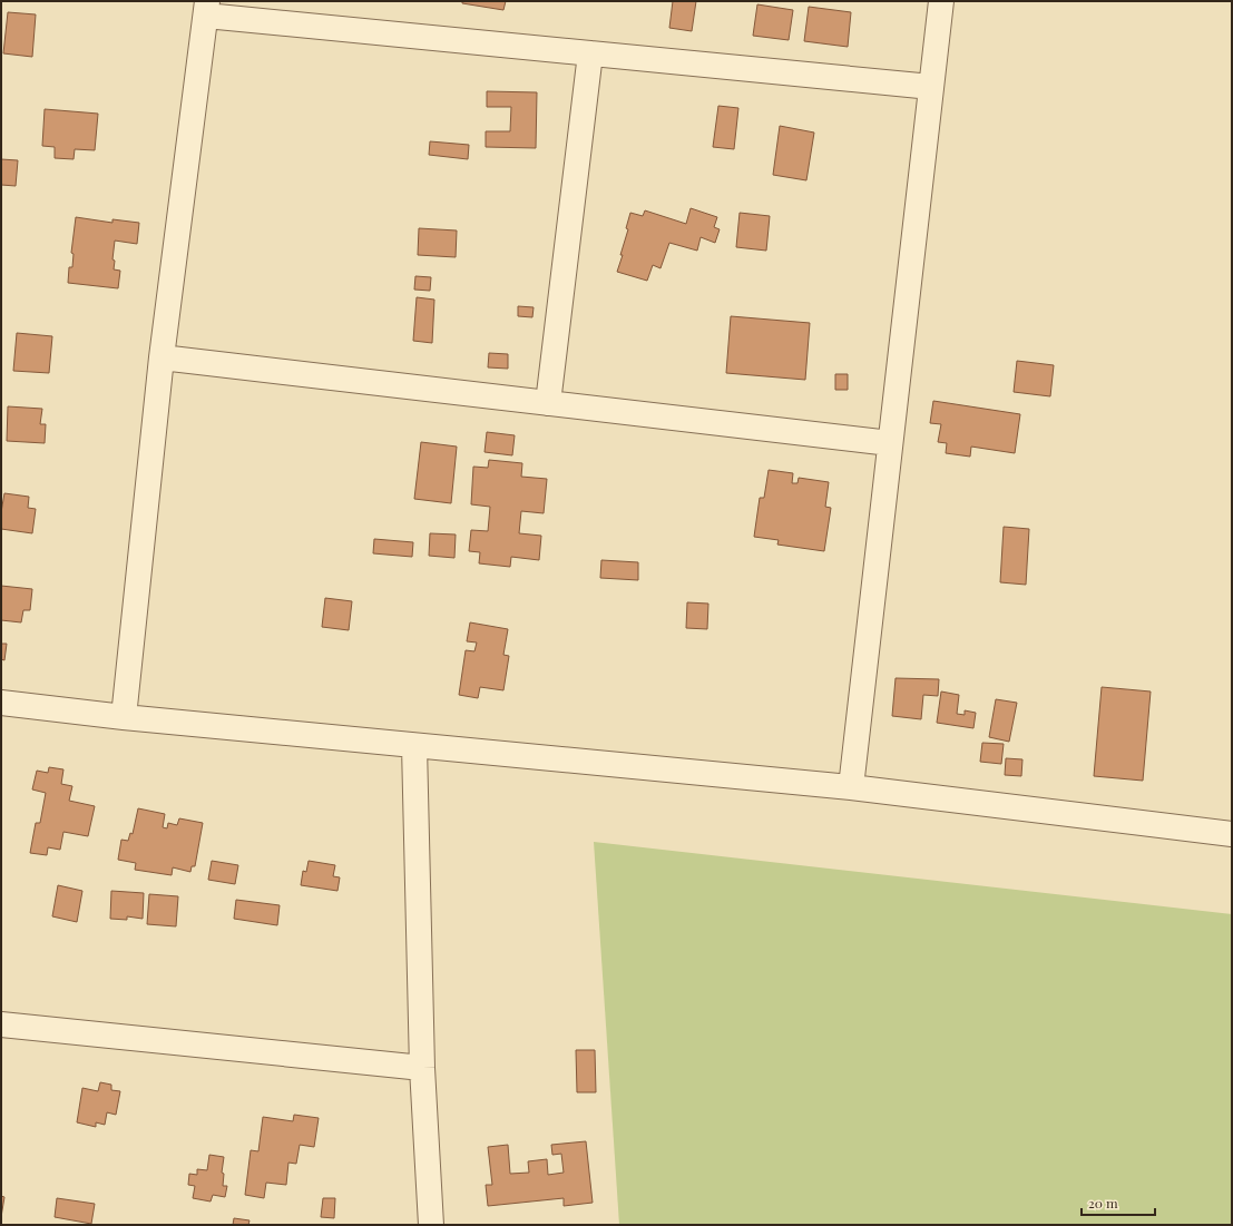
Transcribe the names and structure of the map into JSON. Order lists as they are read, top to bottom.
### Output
{
  "scale_bar": "20 m"
}
